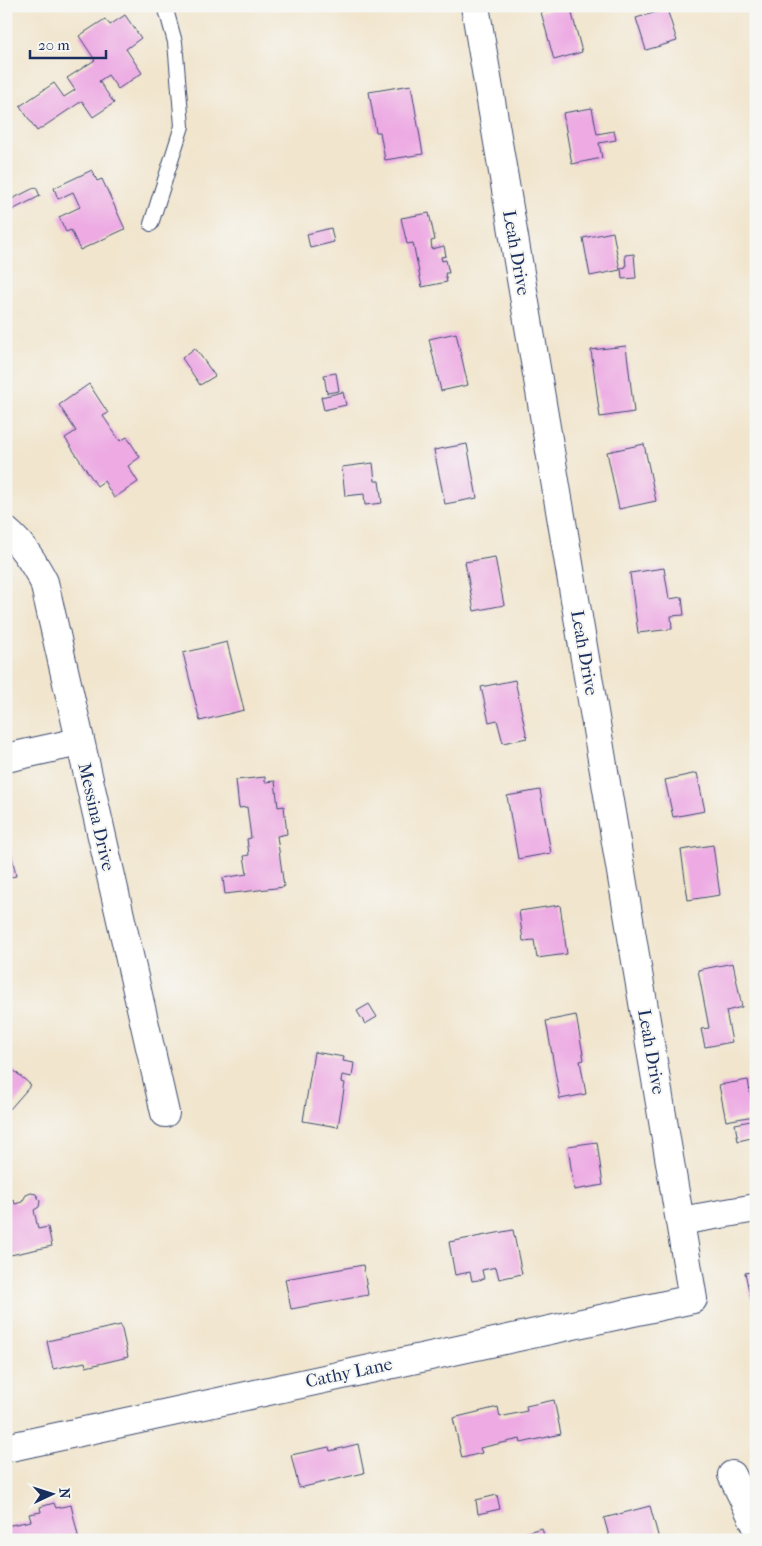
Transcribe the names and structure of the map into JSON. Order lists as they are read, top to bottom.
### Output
{
  "streets": {
    "street": ["Leah Drive", "Messina Drive", "Cathy Lane"]
  },
  "crossings": [
    ["Leah Drive", "Cathy Lane"]
  ],
  "scale_bar": "20 m",
  "north": "right"
}
